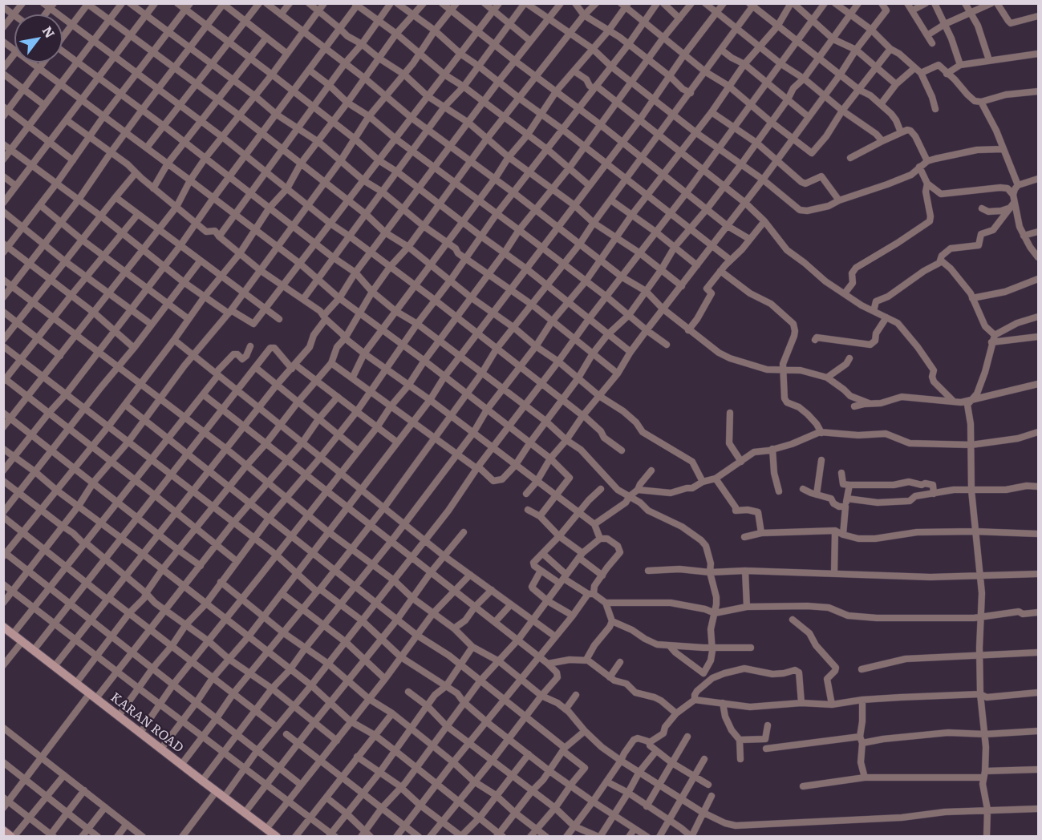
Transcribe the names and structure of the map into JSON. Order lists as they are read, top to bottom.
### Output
{
  "streets": {
    "street": ["KARAN ROAD"]
  },
  "north": "top right"
}
